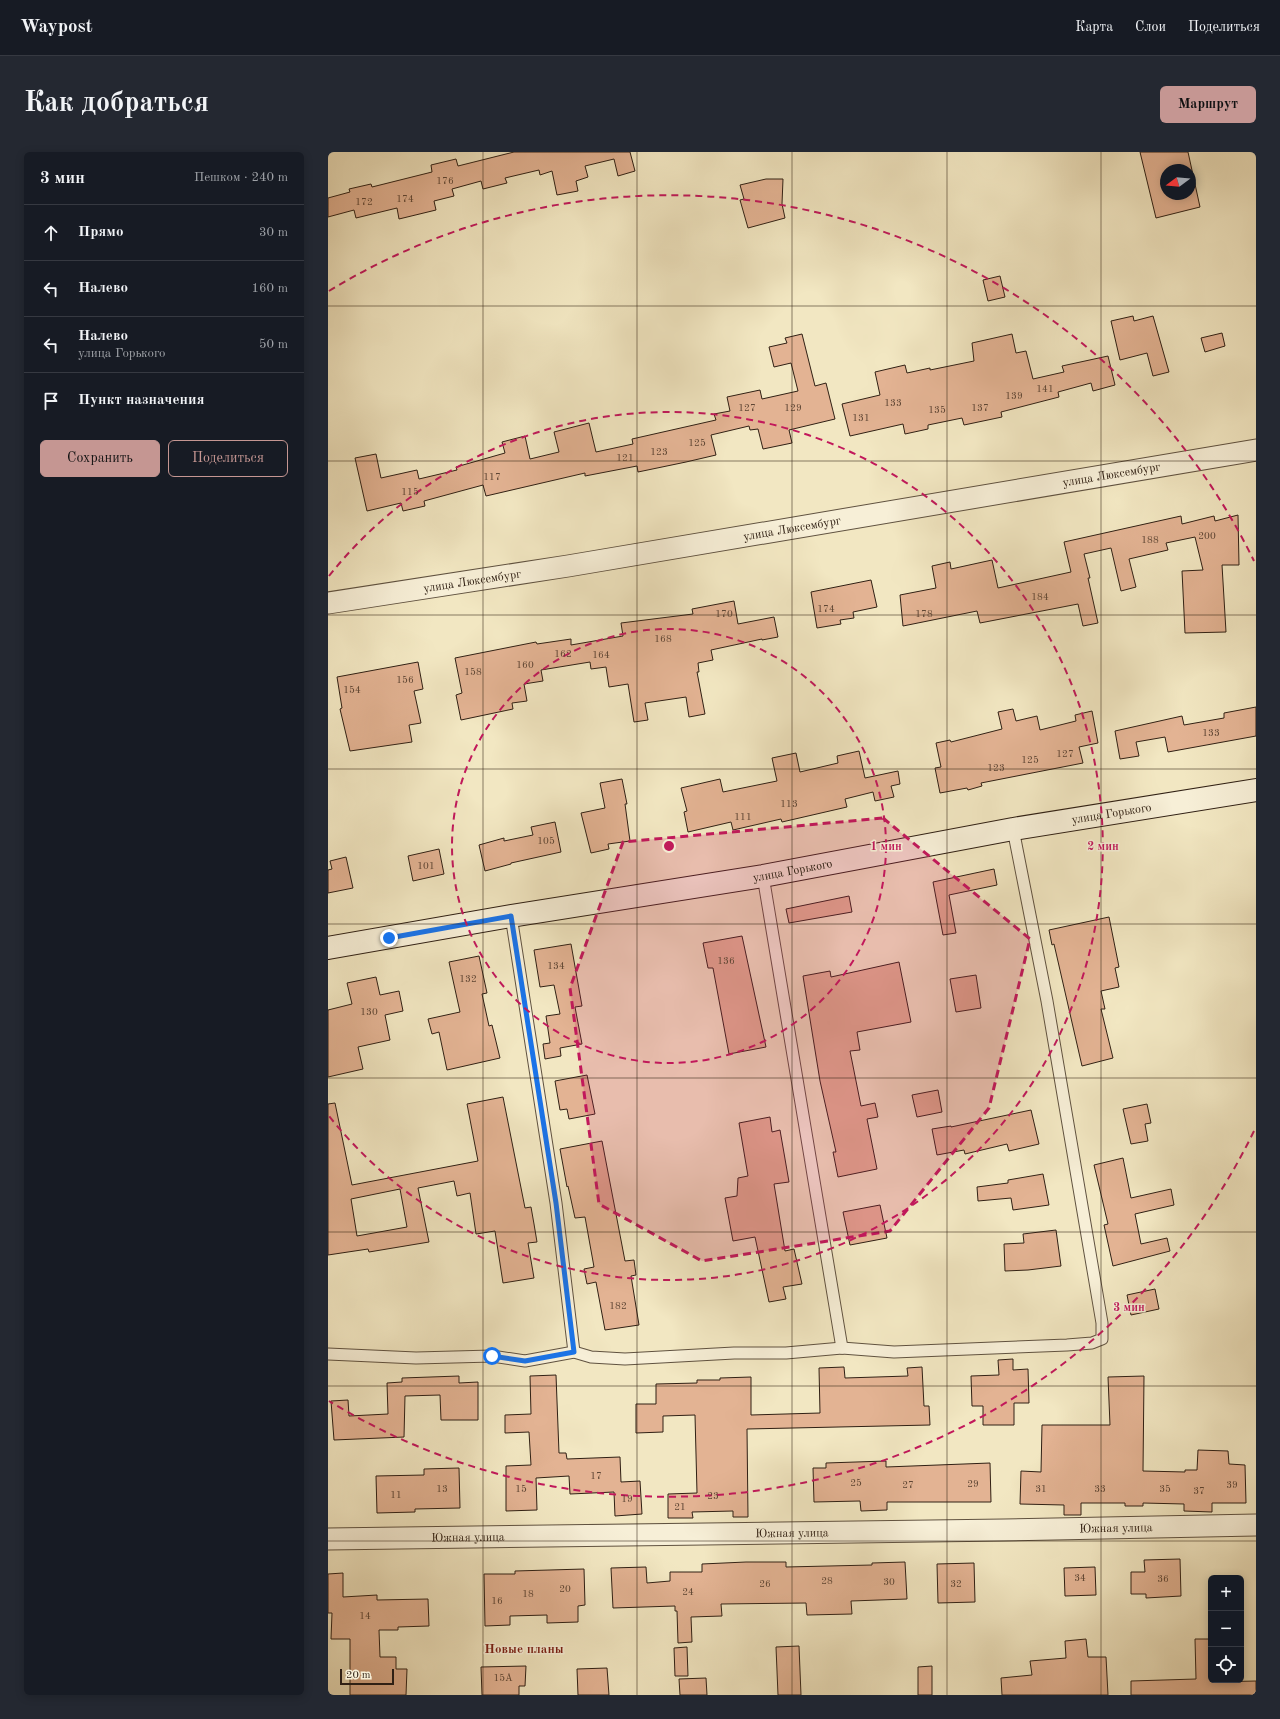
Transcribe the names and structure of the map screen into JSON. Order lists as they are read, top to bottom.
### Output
{
  "streets": {
    "street": ["улица Люксембург", "улица Горького", "Южная улица"]
  },
  "districts": ["Новые планы"],
  "house_numbers": [
    "176",
    "174",
    "172",
    "141",
    "139",
    "133",
    "127",
    "129",
    "137",
    "135",
    "131",
    "125",
    "123",
    "121",
    "117",
    "115",
    "200",
    "188",
    "184",
    "174",
    "170",
    "178",
    "168",
    "162",
    "164",
    "160",
    "158",
    "156",
    "154",
    "133",
    "127",
    "125",
    "123",
    "113",
    "111",
    "105",
    "101",
    "136",
    "134",
    "132",
    "130",
    "182",
    "17",
    "25",
    "29",
    "27",
    "39",
    "13",
    "15",
    "31",
    "33",
    "35",
    "37",
    "11",
    "23",
    "19",
    "21",
    "34",
    "36",
    "28",
    "30",
    "26",
    "32",
    "20",
    "24",
    "18",
    "16",
    "14",
    "15А"
  ],
  "scale_bar": "20 m",
  "north": "left",
  "page": {
    "header": "Waypost",
    "nav": ["Карта", "Слои", "Поделиться"],
    "buttons": [
      "Маршрут",
      ["Сохранить", "Поделиться"]
    ],
    "title": "Как добраться",
    "heading": ["3 мин", "Пешком · 240 m"],
    "list": [
      ["Прямо", "30 m"],
      ["Налево", "160 m"],
      ["Налево", "улица Горького", "50 m"],
      "Пункт назначения"
    ],
    "map_buttons": ["+", "−"],
    "scale": "20 m"
  },
  "rings": ["1 мин", "2 мин", "3 мин"]
}
